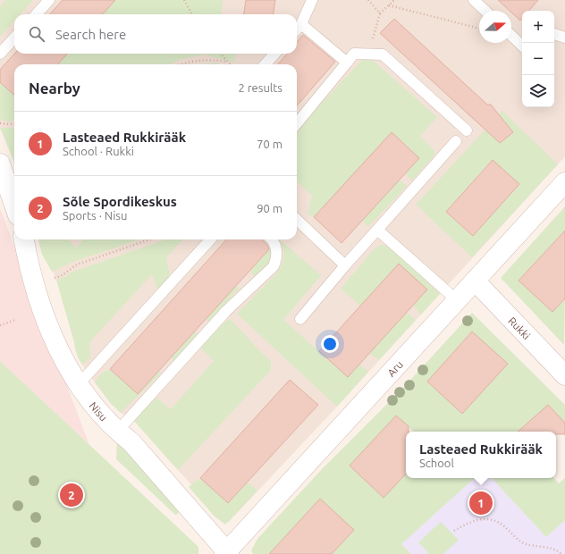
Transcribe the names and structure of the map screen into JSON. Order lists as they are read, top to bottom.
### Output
{
  "streets": {
    "street": ["Rukki", "Aru", "Nisu"]
  },
  "crossings": [
    ["Rukki", "Aru"],
    ["Aru", "Nisu"]
  ],
  "north": "right",
  "page": {
    "map_buttons": ["+", "−"],
    "search": "Search here",
    "heading": ["Nearby", "2 results"],
    "list": [
      {
        "mark": "1",
        "name": "Lasteaed Rukkirääk",
        "note": "School · Rukki",
        "value": "70 m"
      },
      {
        "mark": "2",
        "name": "Sõle Spordikeskus",
        "note": "Sports · Nisu",
        "value": "90 m"
      }
    ],
    "popup": ["Lasteaed Rukkirääk", "School"],
    "pins": ["2", "1"]
  }
}
